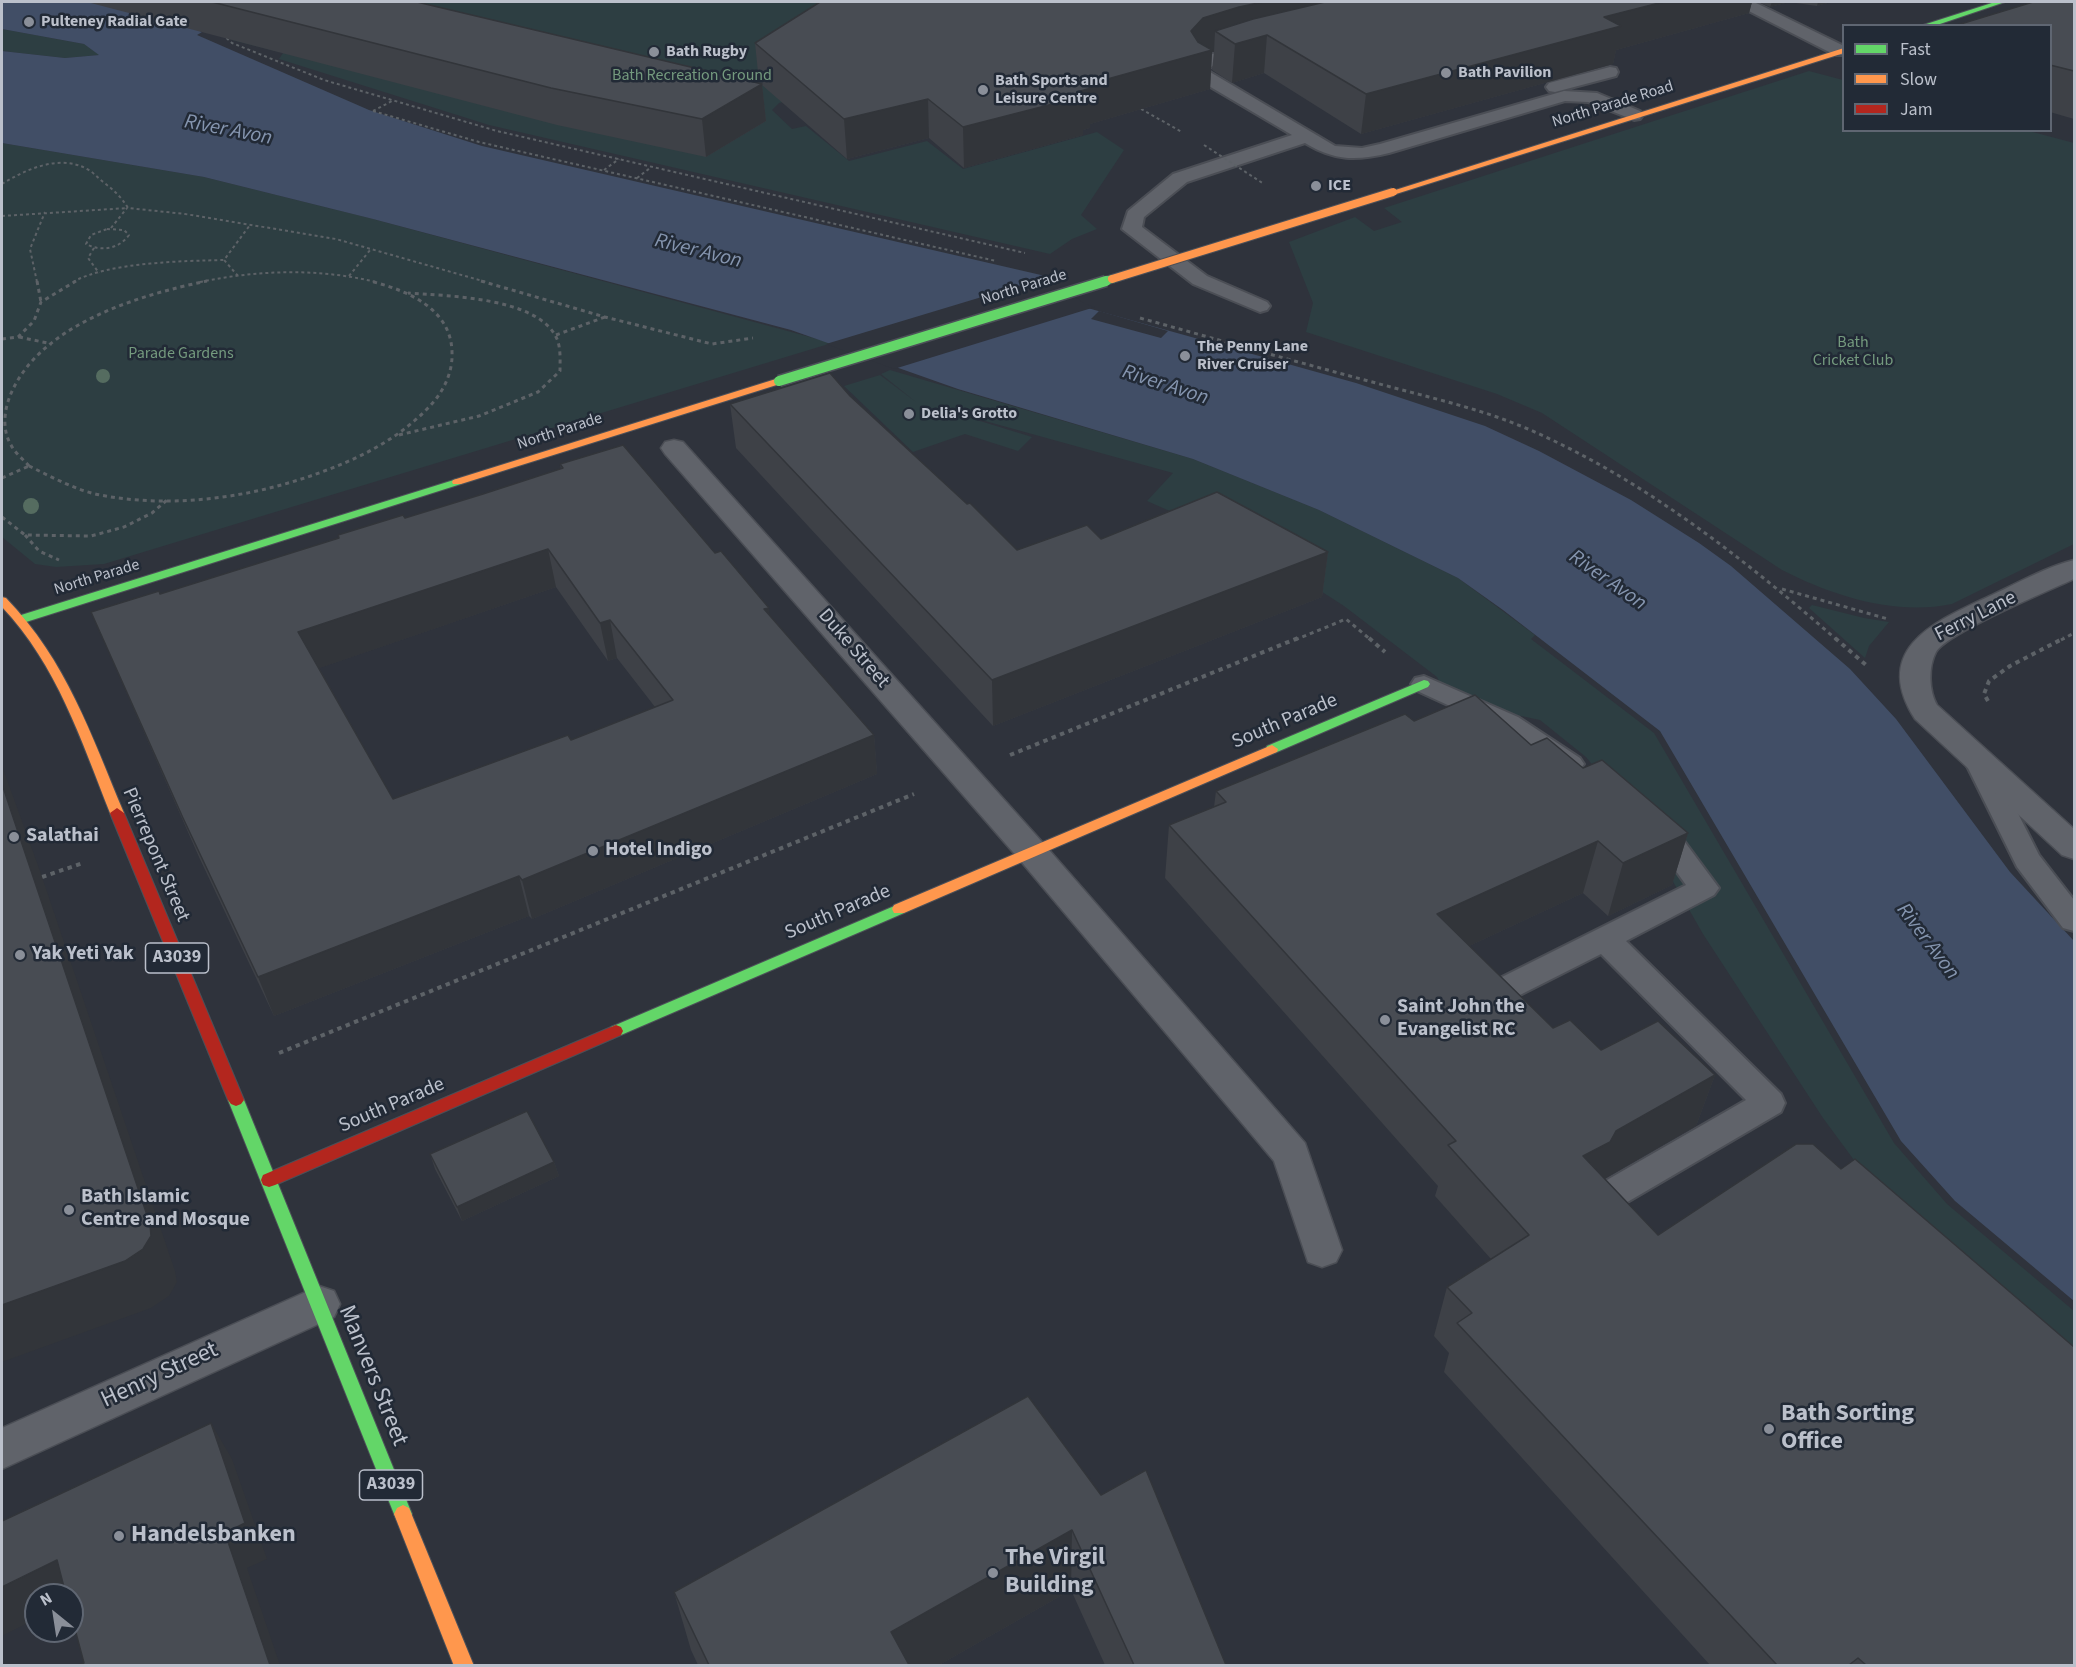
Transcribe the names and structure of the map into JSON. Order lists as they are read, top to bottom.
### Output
{
  "streets": {
    "street": [
      "North Parade Road",
      "North Parade",
      "Ferry Lane",
      "Duke Street",
      "South Parade",
      "Pierrepont Street",
      "A3039",
      "Henry Street",
      "Manvers Street"
    ]
  },
  "crossings": [
    ["North Parade Road", "North Parade"],
    ["North Parade", "Pierrepont Street"],
    ["Duke Street", "South Parade"],
    ["South Parade", "Pierrepont Street"],
    ["Pierrepont Street", "Henry Street"],
    ["Pierrepont Street", "Manvers Street"],
    ["Henry Street", "Manvers Street"]
  ],
  "water": ["River Avon"],
  "parks": ["Bath Recreation Ground", "Bath Cricket Club", "Parade Gardens"],
  "places": [
    "Pulteney Radial Gate",
    "Bath Rugby",
    "Bath Pavilion",
    "Bath Sports and Leisure Centre",
    "ICE",
    "The Penny Lane River Cruiser",
    "Delia's Grotto",
    "Salathai",
    "Hotel Indigo",
    "Yak Yeti Yak",
    "Saint John the Evangelist RC",
    "Bath Islamic Centre and Mosque",
    "Bath Sorting Office",
    "Handelsbanken",
    "The Virgil Building"
  ],
  "legend": ["Fast", "Slow", "Jam"],
  "north": "top left"
}
